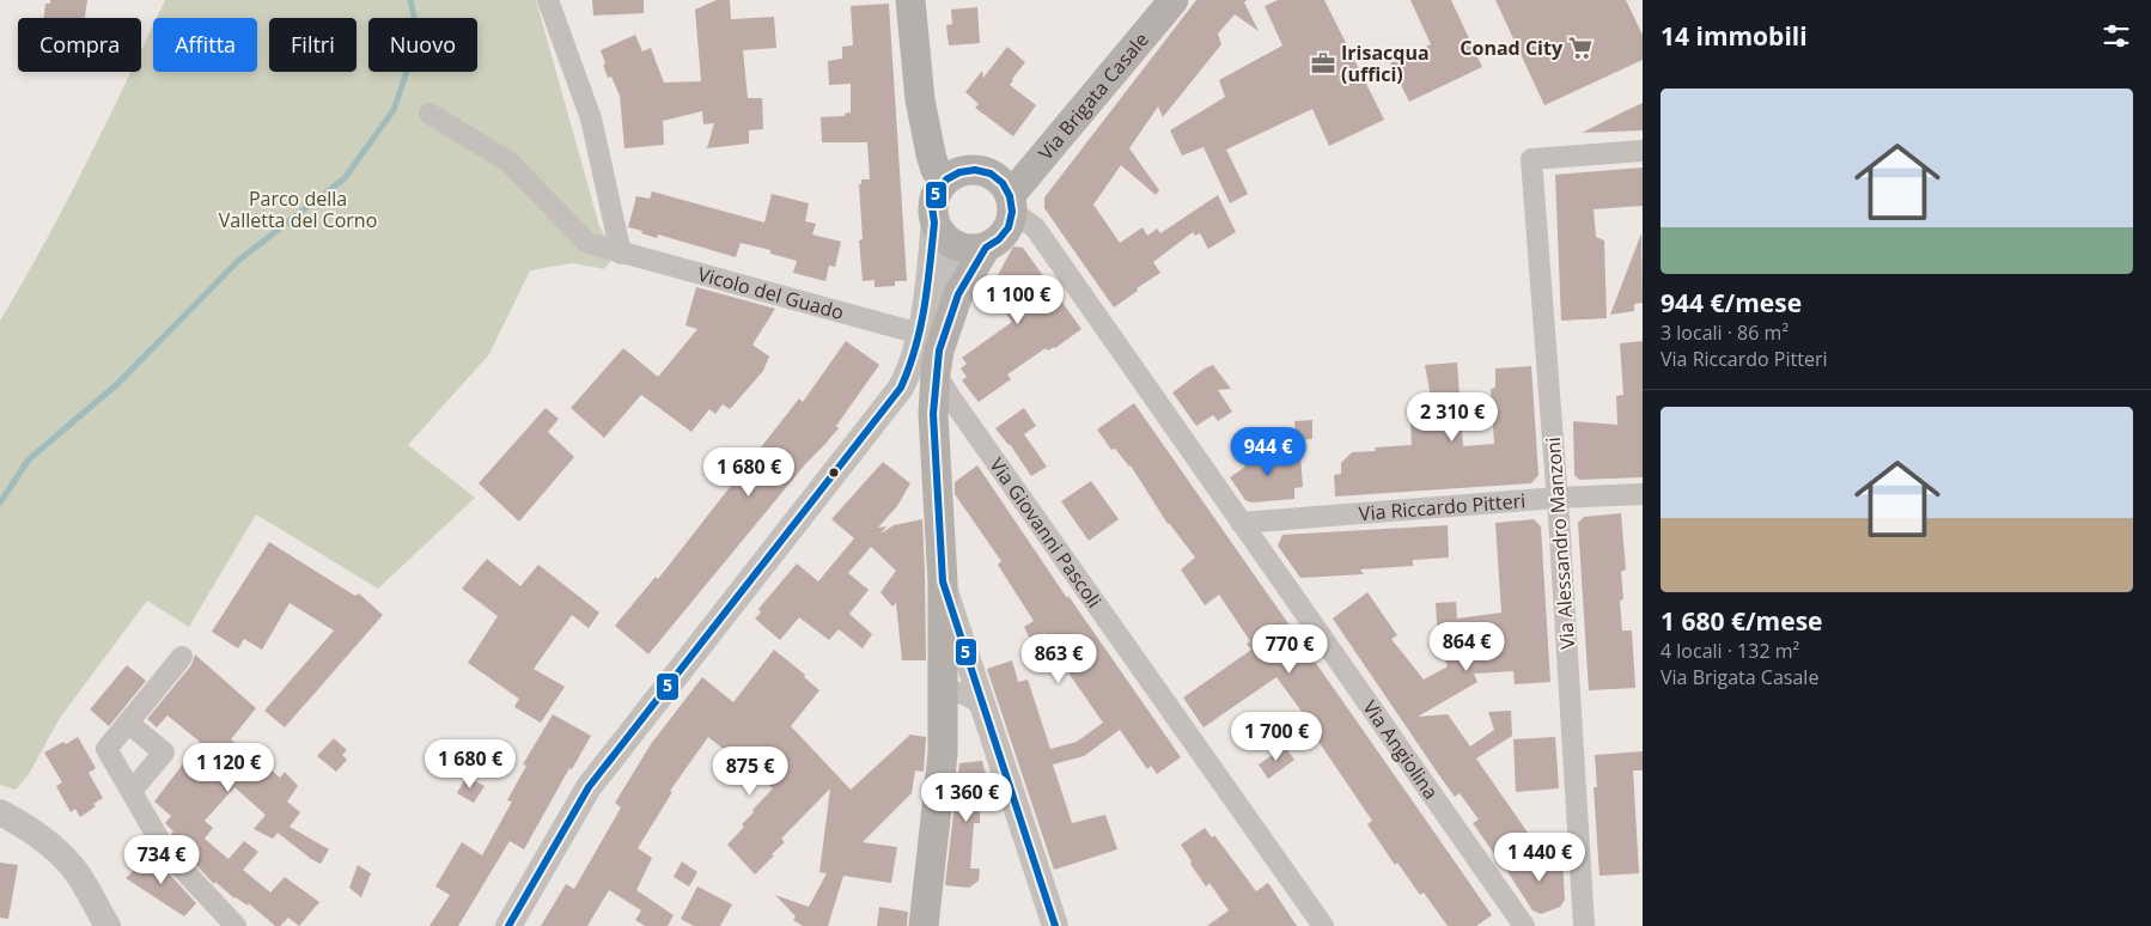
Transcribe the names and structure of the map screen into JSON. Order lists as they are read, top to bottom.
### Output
{
  "streets": {
    "main road": ["Via Brigata Casale"],
    "street": [
      "Vicolo del Guado",
      "Via Riccardo Pitteri",
      "Via Giovanni Pascoli",
      "Via Alessandro Manzoni",
      "Via Angiolina"
    ]
  },
  "crossings": [
    ["Via Brigata Casale", "Vicolo del Guado"],
    ["Via Brigata Casale", "Via Angiolina"],
    ["Via Riccardo Pitteri", "Via Alessandro Manzoni"],
    ["Via Riccardo Pitteri", "Via Angiolina"]
  ],
  "parks": ["Parco della Valletta del Corno"],
  "places": {
    "supermarket": ["Conad City"],
    "office": ["Irisacqua (uffici)"]
  },
  "lines": ["transit line 5"],
  "page": {
    "heading": "14 immobili",
    "chip": [
      "Compra",
      "Affitta",
      "Filtri",
      "Nuovo"
    ],
    "list": [
      {
        "name": "944 €/mese",
        "note": "3 locali · 86 m² · Via Riccardo Pitteri"
      },
      {
        "name": "1 680 €/mese",
        "note": "4 locali · 132 m² · Via Brigata Casale"
      }
    ],
    "price": [
      "1 100 €",
      "2 310 €",
      "944 €",
      "1 680 €",
      "864 €",
      "770 €",
      "863 €",
      "1 700 €",
      "1 680 €",
      "1 120 €",
      "875 €",
      "1 360 €",
      "1 440 €",
      "734 €"
    ]
  }
}
